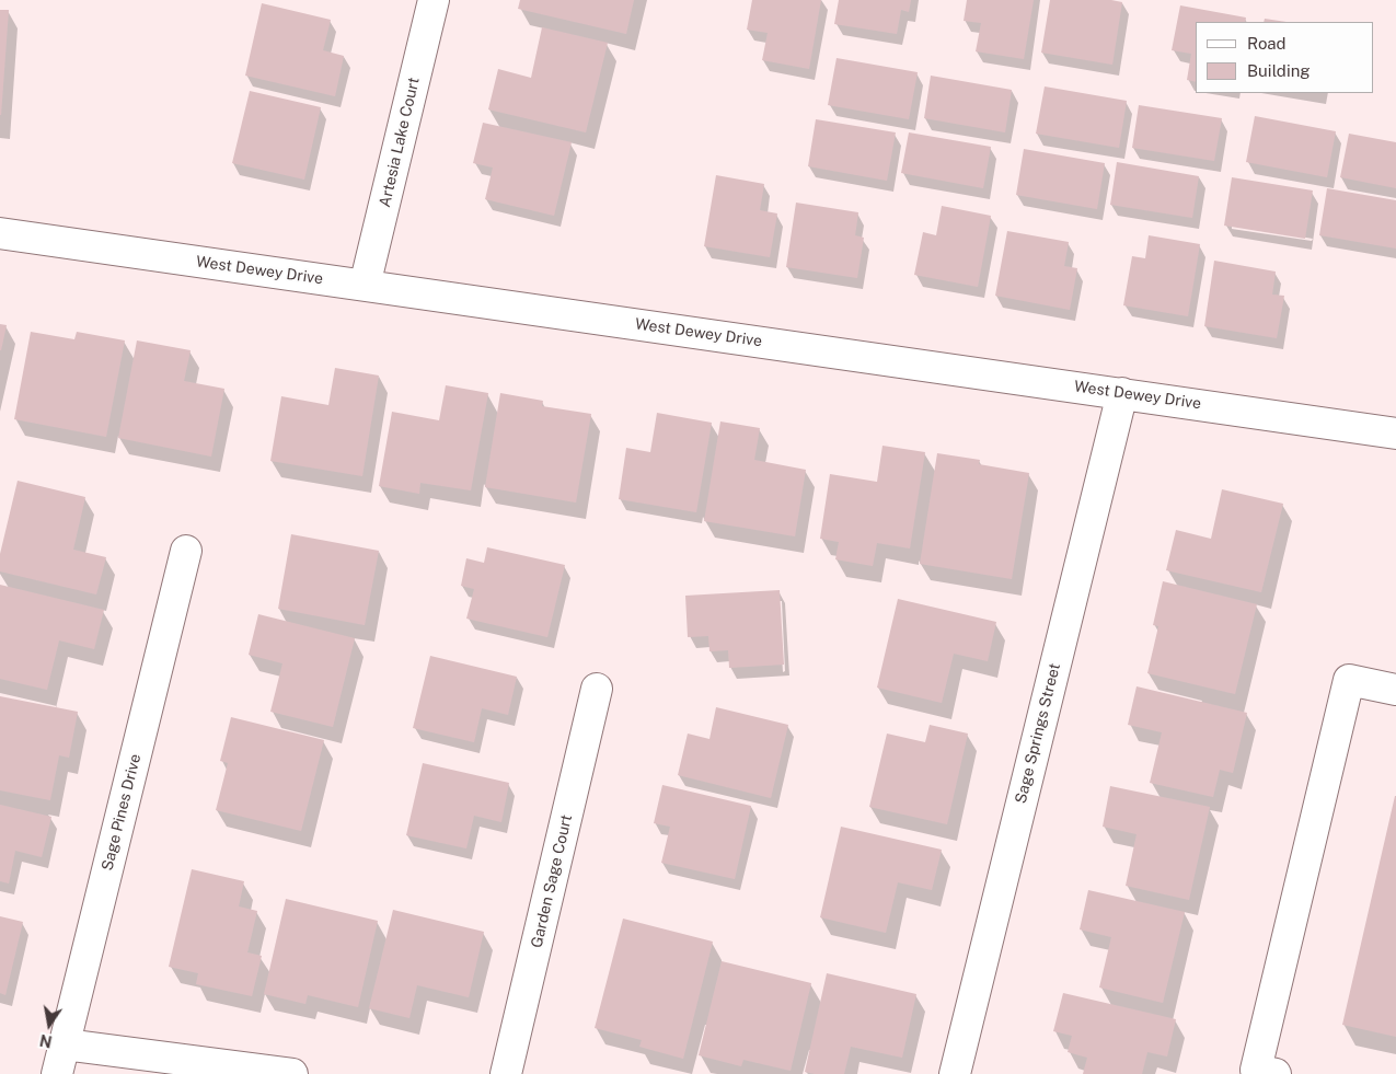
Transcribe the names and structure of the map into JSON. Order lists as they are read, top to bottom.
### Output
{
  "streets": {
    "street": [
      "Artesia Lake Court",
      "West Dewey Drive",
      "Sage Springs Street",
      "Sage Pines Drive",
      "Garden Sage Court"
    ]
  },
  "crossings": [
    ["Artesia Lake Court", "West Dewey Drive"],
    ["West Dewey Drive", "Sage Springs Street"]
  ],
  "legend": ["Road", "Building"],
  "north": "bottom"
}
